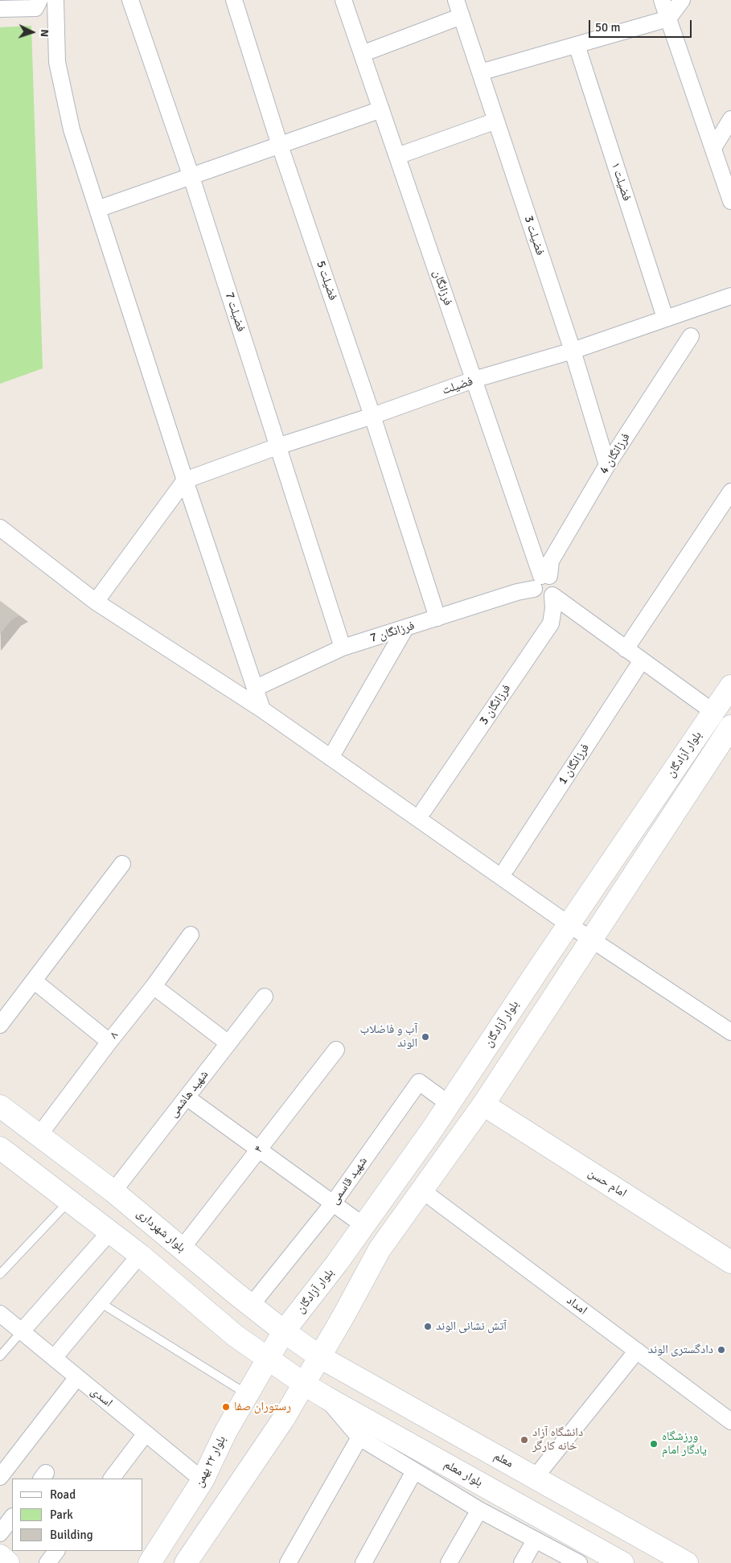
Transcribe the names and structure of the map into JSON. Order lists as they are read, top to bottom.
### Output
{
  "streets": {
    "street": [
      "فضیلت ۱",
      "فضیلت 3",
      "فضیلت 5",
      "فرزانگان",
      "فضیلت 7",
      "فضیلت",
      "فرزانگان 4",
      "فرزانگان 7",
      "فرزانگان 3",
      "بلوار آزادگان",
      "فرزانگان 1",
      "۸",
      "شهید هاشمی",
      "۴",
      "شهید قاسمی",
      "امام حسن",
      "بلوار شهرداری",
      "امداد",
      "اسدی",
      "معلم",
      "بلوار ۲۲ بهمن",
      "بلوار معلم"
    ]
  },
  "crossings": [
    ["فضیلت ۱", "فضیلت"],
    ["فضیلت 3", "فضیلت"],
    ["فضیلت 3", "فرزانگان 4"],
    ["فضیلت 5", "فضیلت"],
    ["فضیلت 5", "فرزانگان 7"],
    ["فرزانگان", "فضیلت"],
    ["فرزانگان", "فرزانگان 4"],
    ["فرزانگان", "فرزانگان 7"],
    ["فضیلت 7", "فضیلت"],
    ["فضیلت 7", "فرزانگان 7"],
    ["فرزانگان 4", "فرزانگان 7"],
    ["بلوار آزادگان", "شهید قاسمی"],
    ["بلوار آزادگان", "امام حسن"],
    ["بلوار آزادگان", "بلوار شهرداری"],
    ["بلوار آزادگان", "امداد"],
    ["بلوار آزادگان", "معلم"],
    ["بلوار آزادگان", "بلوار ۲۲ بهمن"],
    ["بلوار آزادگان", "بلوار معلم"],
    ["۸", "بلوار شهرداری"],
    ["شهید هاشمی", "بلوار شهرداری"],
    ["۴", "بلوار شهرداری"],
    ["شهید قاسمی", "بلوار شهرداری"],
    ["بلوار شهرداری", "معلم"],
    ["اسدی", "بلوار ۲۲ بهمن"]
  ],
  "places": [
    "آب و فاضلاب الوند",
    "آتش نشانی الوند",
    "دادگستری الوند",
    "رستوران صفا",
    "دانشگاه آزاد خانه کارگر",
    "ورزشگاه یادگار امام"
  ],
  "legend": ["Road", "Park", "Building"],
  "scale_bar": "50 m",
  "north": "right"
}
